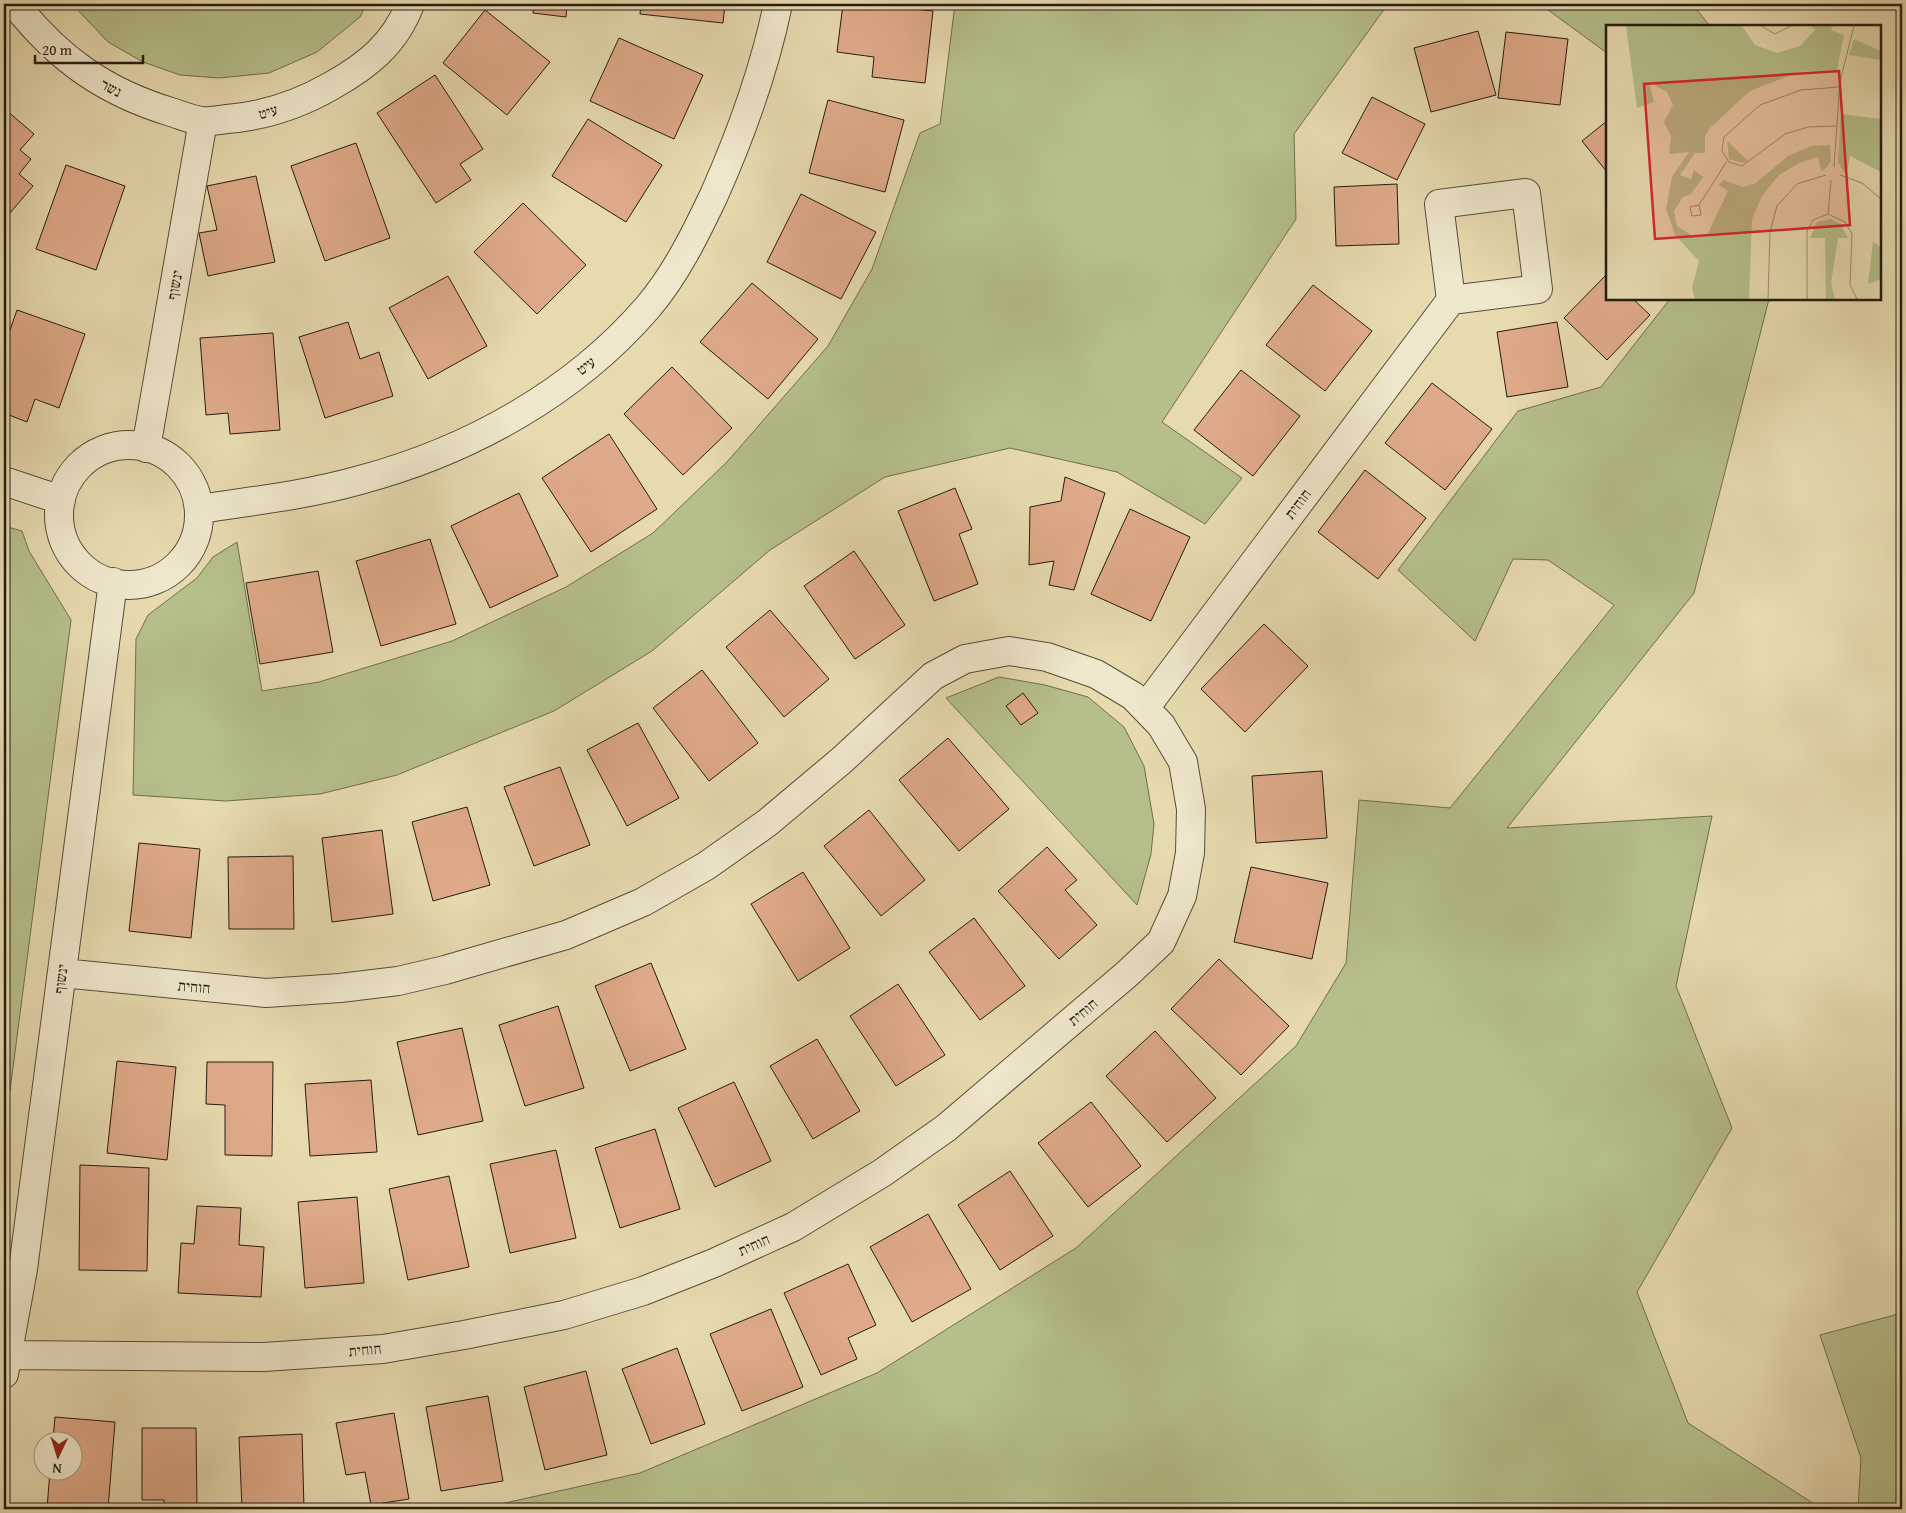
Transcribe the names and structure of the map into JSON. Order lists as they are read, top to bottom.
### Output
{
  "streets": {
    "street": [
      "נשר",
      "עיט",
      "ינשוף",
      "חוחית"
    ]
  },
  "crossings": [
    ["נשר", "עיט"],
    ["נשר", "ינשוף"],
    ["עיט", "ינשוף"],
    ["ינשוף", "חוחית"]
  ],
  "scale_bar": "20 m",
  "north": "bottom"
}
